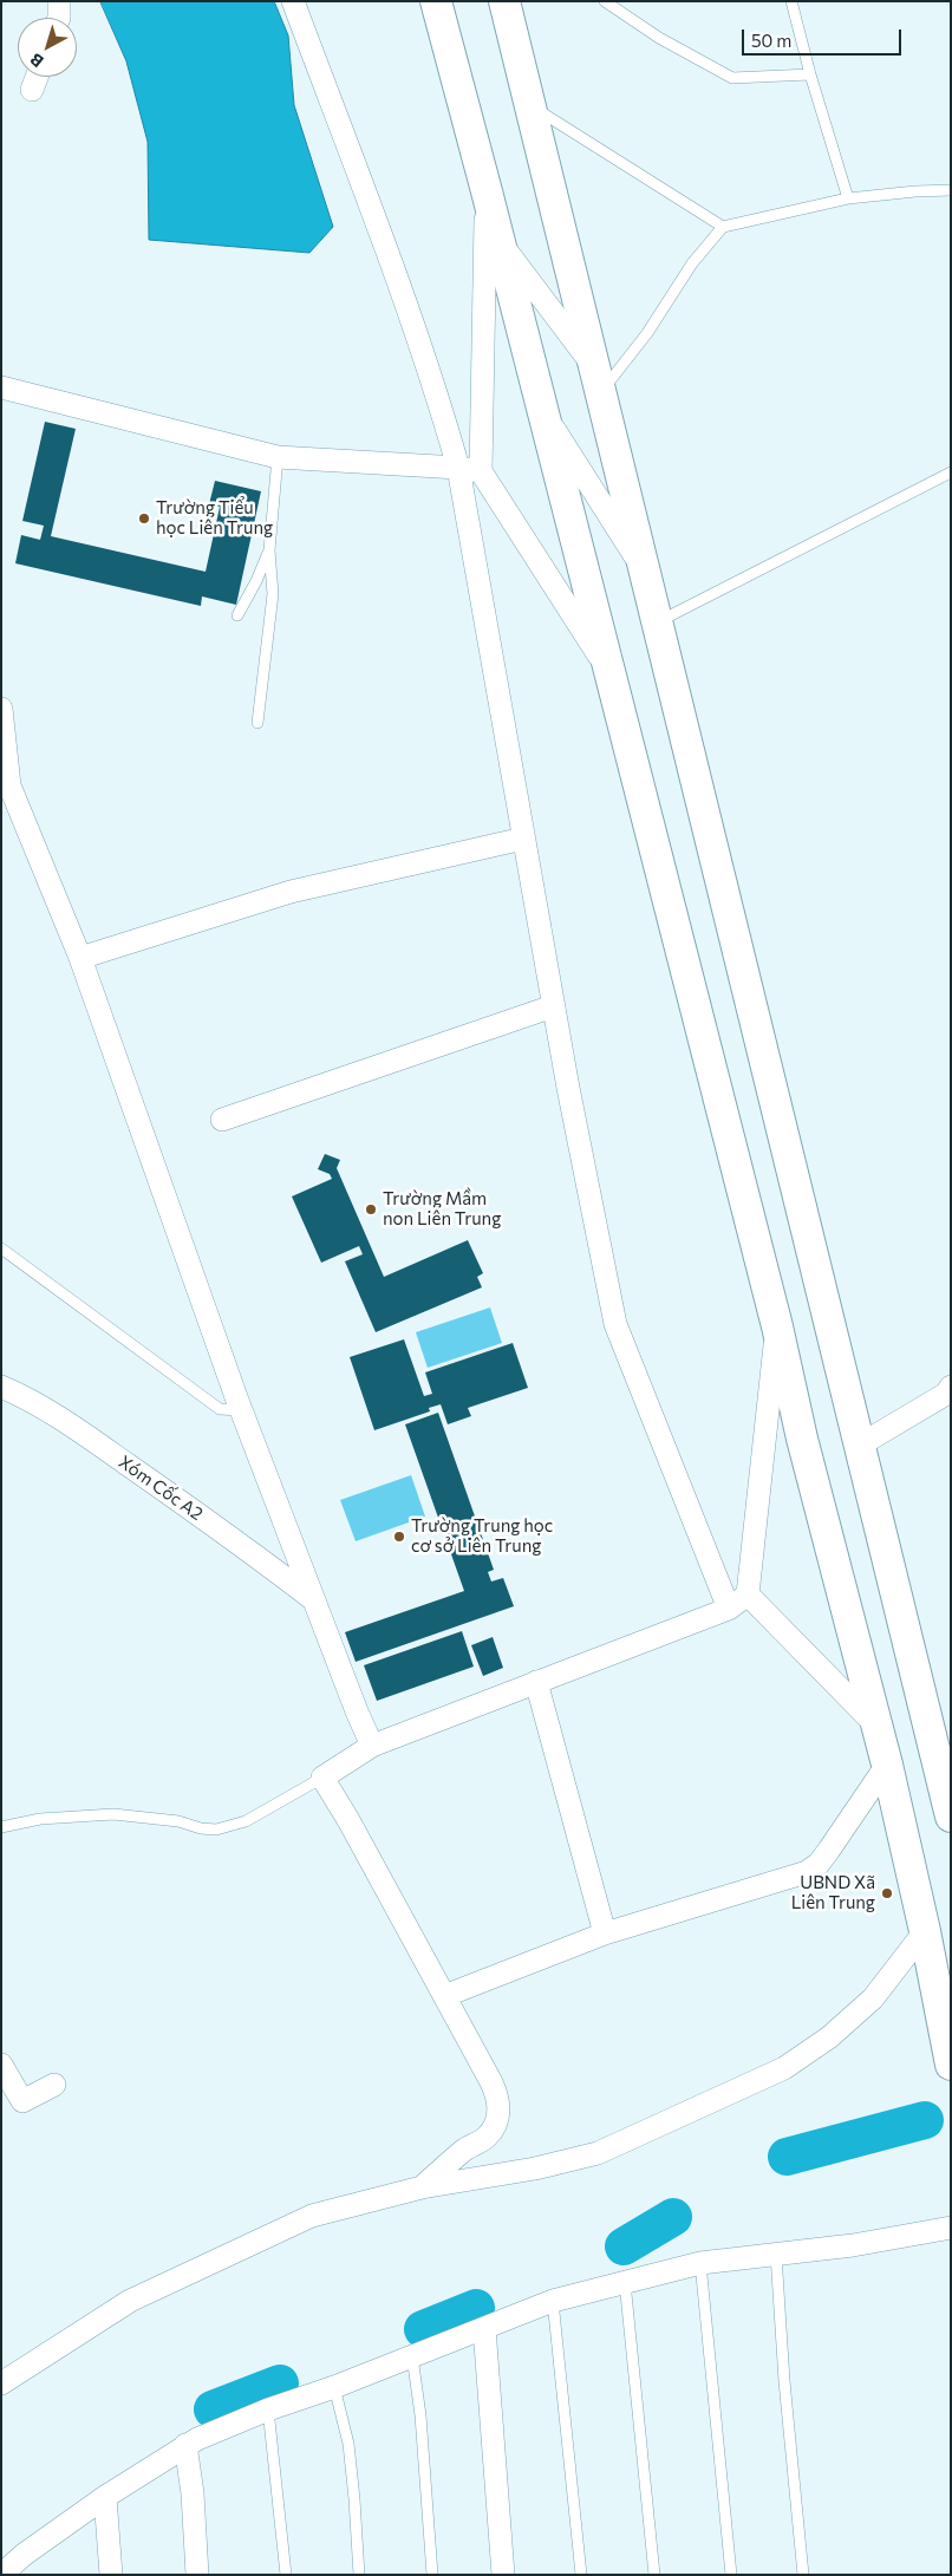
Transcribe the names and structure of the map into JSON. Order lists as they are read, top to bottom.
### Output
{
  "streets": {
    "street": ["Xóm Cốc A2"]
  },
  "places": [
    "Trường Tiểu học Liên Trung",
    "Trường Mầm non Liên Trung",
    "Trường Trung học cơ sở Liên Trung",
    "UBND Xã Liên Trung"
  ],
  "scale_bar": "50 m",
  "north": "bottom left"
}
